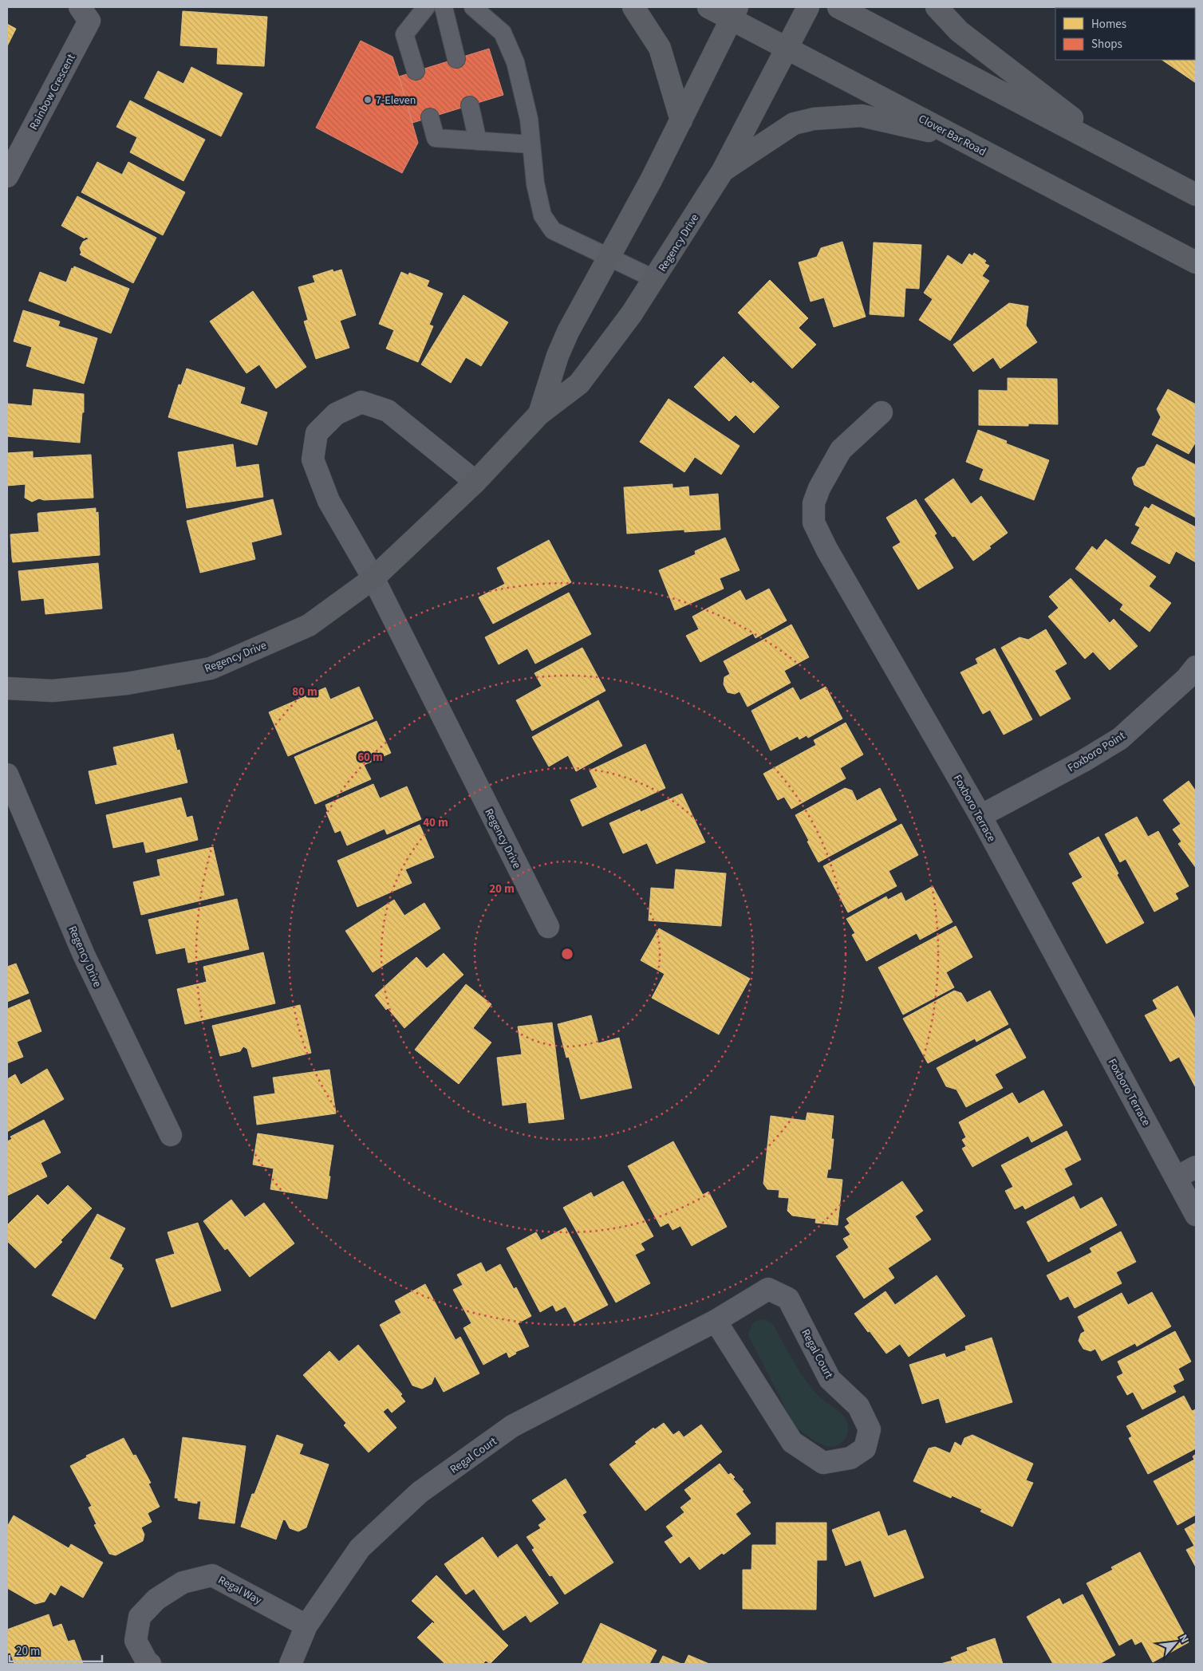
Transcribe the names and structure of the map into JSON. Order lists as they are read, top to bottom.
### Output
{
  "streets": {
    "main road": ["Clover Bar Road", "Regency Drive"],
    "street": [
      "Rainbow Crescent",
      "Foxboro Point",
      "Foxboro Terrace",
      "Regal Court",
      "Regal Way"
    ]
  },
  "crossings": [
    ["Clover Bar Road", "Regency Drive"],
    ["Foxboro Point", "Foxboro Terrace"],
    ["Regal Court", "Regal Way"]
  ],
  "places": ["7-Eleven"],
  "legend": ["Homes", "Shops"],
  "scale_bar": "20 m",
  "north": "top right",
  "rings": [
    "80 m",
    "60 m",
    "40 m",
    "20 m"
  ]
}
